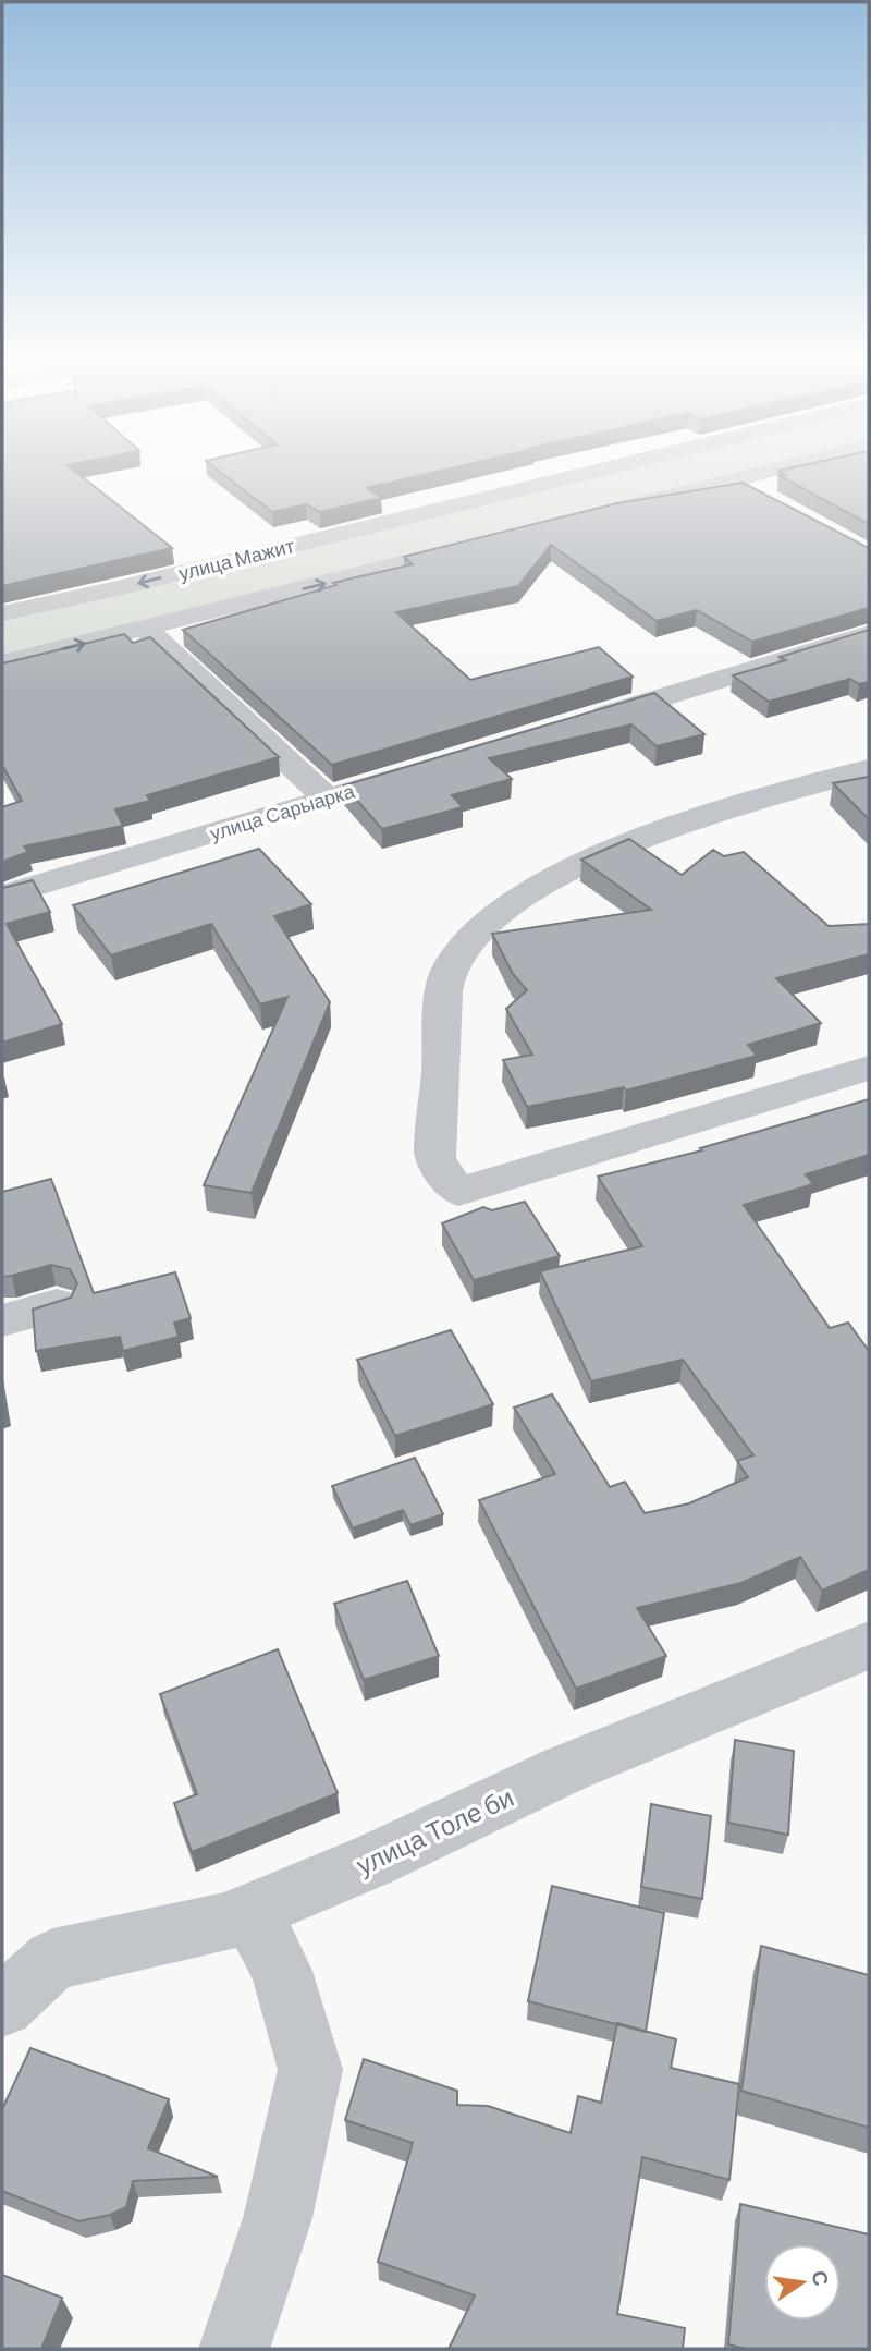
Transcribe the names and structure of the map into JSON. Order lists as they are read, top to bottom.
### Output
{
  "streets": {
    "street": ["улица Мажит", "улица Сарыарка", "улица Толе би"]
  },
  "north": "right"
}
